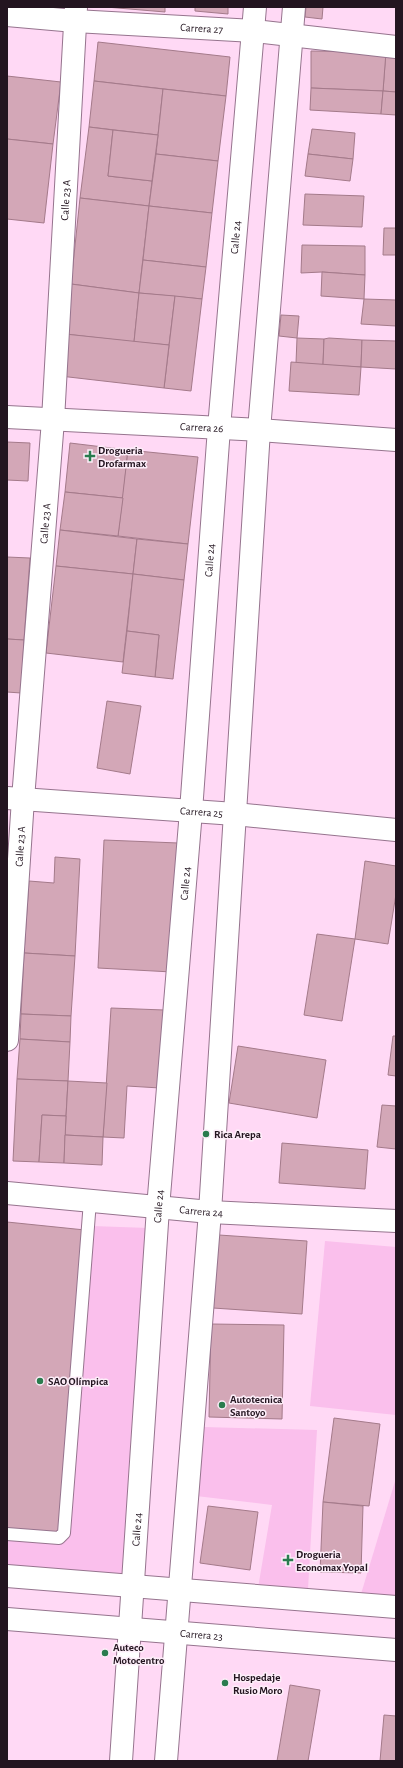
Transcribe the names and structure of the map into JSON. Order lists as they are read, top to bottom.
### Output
{
  "streets": {
    "street": [
      "Carrera 27",
      "Calle 23 A",
      "Calle 24",
      "Carrera 26",
      "Carrera 25",
      "Carrera 24",
      "Carrera 23"
    ]
  },
  "crossings": [
    ["Carrera 27", "Calle 23 A"],
    ["Carrera 27", "Calle 24"],
    ["Calle 23 A", "Carrera 26"],
    ["Calle 23 A", "Carrera 25"],
    ["Calle 24", "Carrera 26"],
    ["Calle 24", "Carrera 25"],
    ["Calle 24", "Carrera 24"],
    ["Calle 24", "Carrera 23"]
  ],
  "places": {
    "health": ["Drogueria Drofarmax", "Drogueria Economax Yopal"],
    "other": [
      "Rica Arepa",
      "SAO Olímpica",
      "Autotecnica Santoyo",
      "Auteco Motocentro",
      "Hospedaje Rusio Moro"
    ]
  }
}
